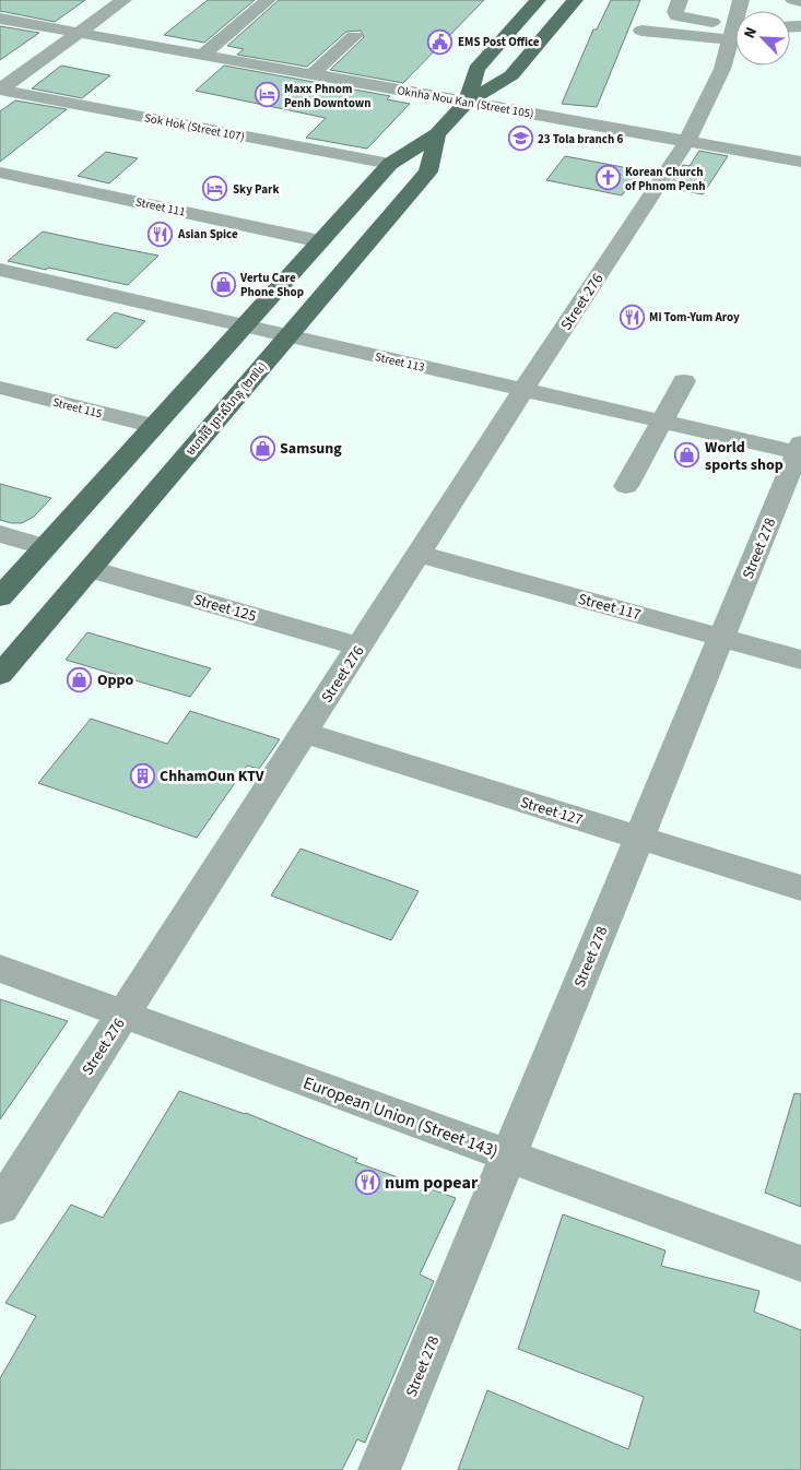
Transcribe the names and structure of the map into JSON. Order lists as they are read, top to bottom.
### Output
{
  "streets": {
    "main road": ["មហាវិថី ព្រះសីហនុ (២៧៤)"],
    "street": [
      "Oknha Nou Kan (Street 105)",
      "Sok Hok (Street 107)",
      "Street 111",
      "Street 276",
      "Street 113",
      "Street 115",
      "Street 278",
      "Street 117",
      "Street 125",
      "Street 127",
      "European Union (Street 143)"
    ]
  },
  "crossings": [
    ["Oknha Nou Kan (Street 105)", "Street 276"],
    ["Oknha Nou Kan (Street 105)", "មហាវិថី ព្រះសីហនុ (២៧៤)"],
    ["Sok Hok (Street 107)", "មហាវិថី ព្រះសីហនុ (២៧៤)"],
    ["Street 111", "មហាវិថី ព្រះសីហនុ (២៧៤)"],
    ["Street 276", "Street 113"],
    ["Street 276", "Street 117"],
    ["Street 276", "Street 125"],
    ["Street 276", "Street 127"],
    ["Street 276", "European Union (Street 143)"],
    ["Street 113", "មហាវិថី ព្រះសីហនុ (២៧៤)"],
    ["Street 113", "Street 278"],
    ["Street 115", "មហាវិថី ព្រះសីហនុ (២៧៤)"],
    ["មហាវិថី ព្រះសីហនុ (២៧៤)", "Street 125"],
    ["Street 278", "Street 117"],
    ["Street 278", "Street 127"],
    ["Street 278", "European Union (Street 143)"]
  ],
  "places": {
    "public building": ["EMS Post Office"],
    "hotel": ["Maxx Phnom Penh Downtown", "Sky Park"],
    "school or university": ["23 Tola branch 6"],
    "church": ["Korean Church of Phnom Penh"],
    "restaurant": ["Asian Spice", "Mi Tom-Yum Aroy", "num popear"],
    "shop": [
      "Vertu Care Phone Shop",
      "Samsung",
      "World sports shop",
      "Oppo"
    ],
    "building": ["ChhamOun KTV"]
  },
  "north": "top left"
}
